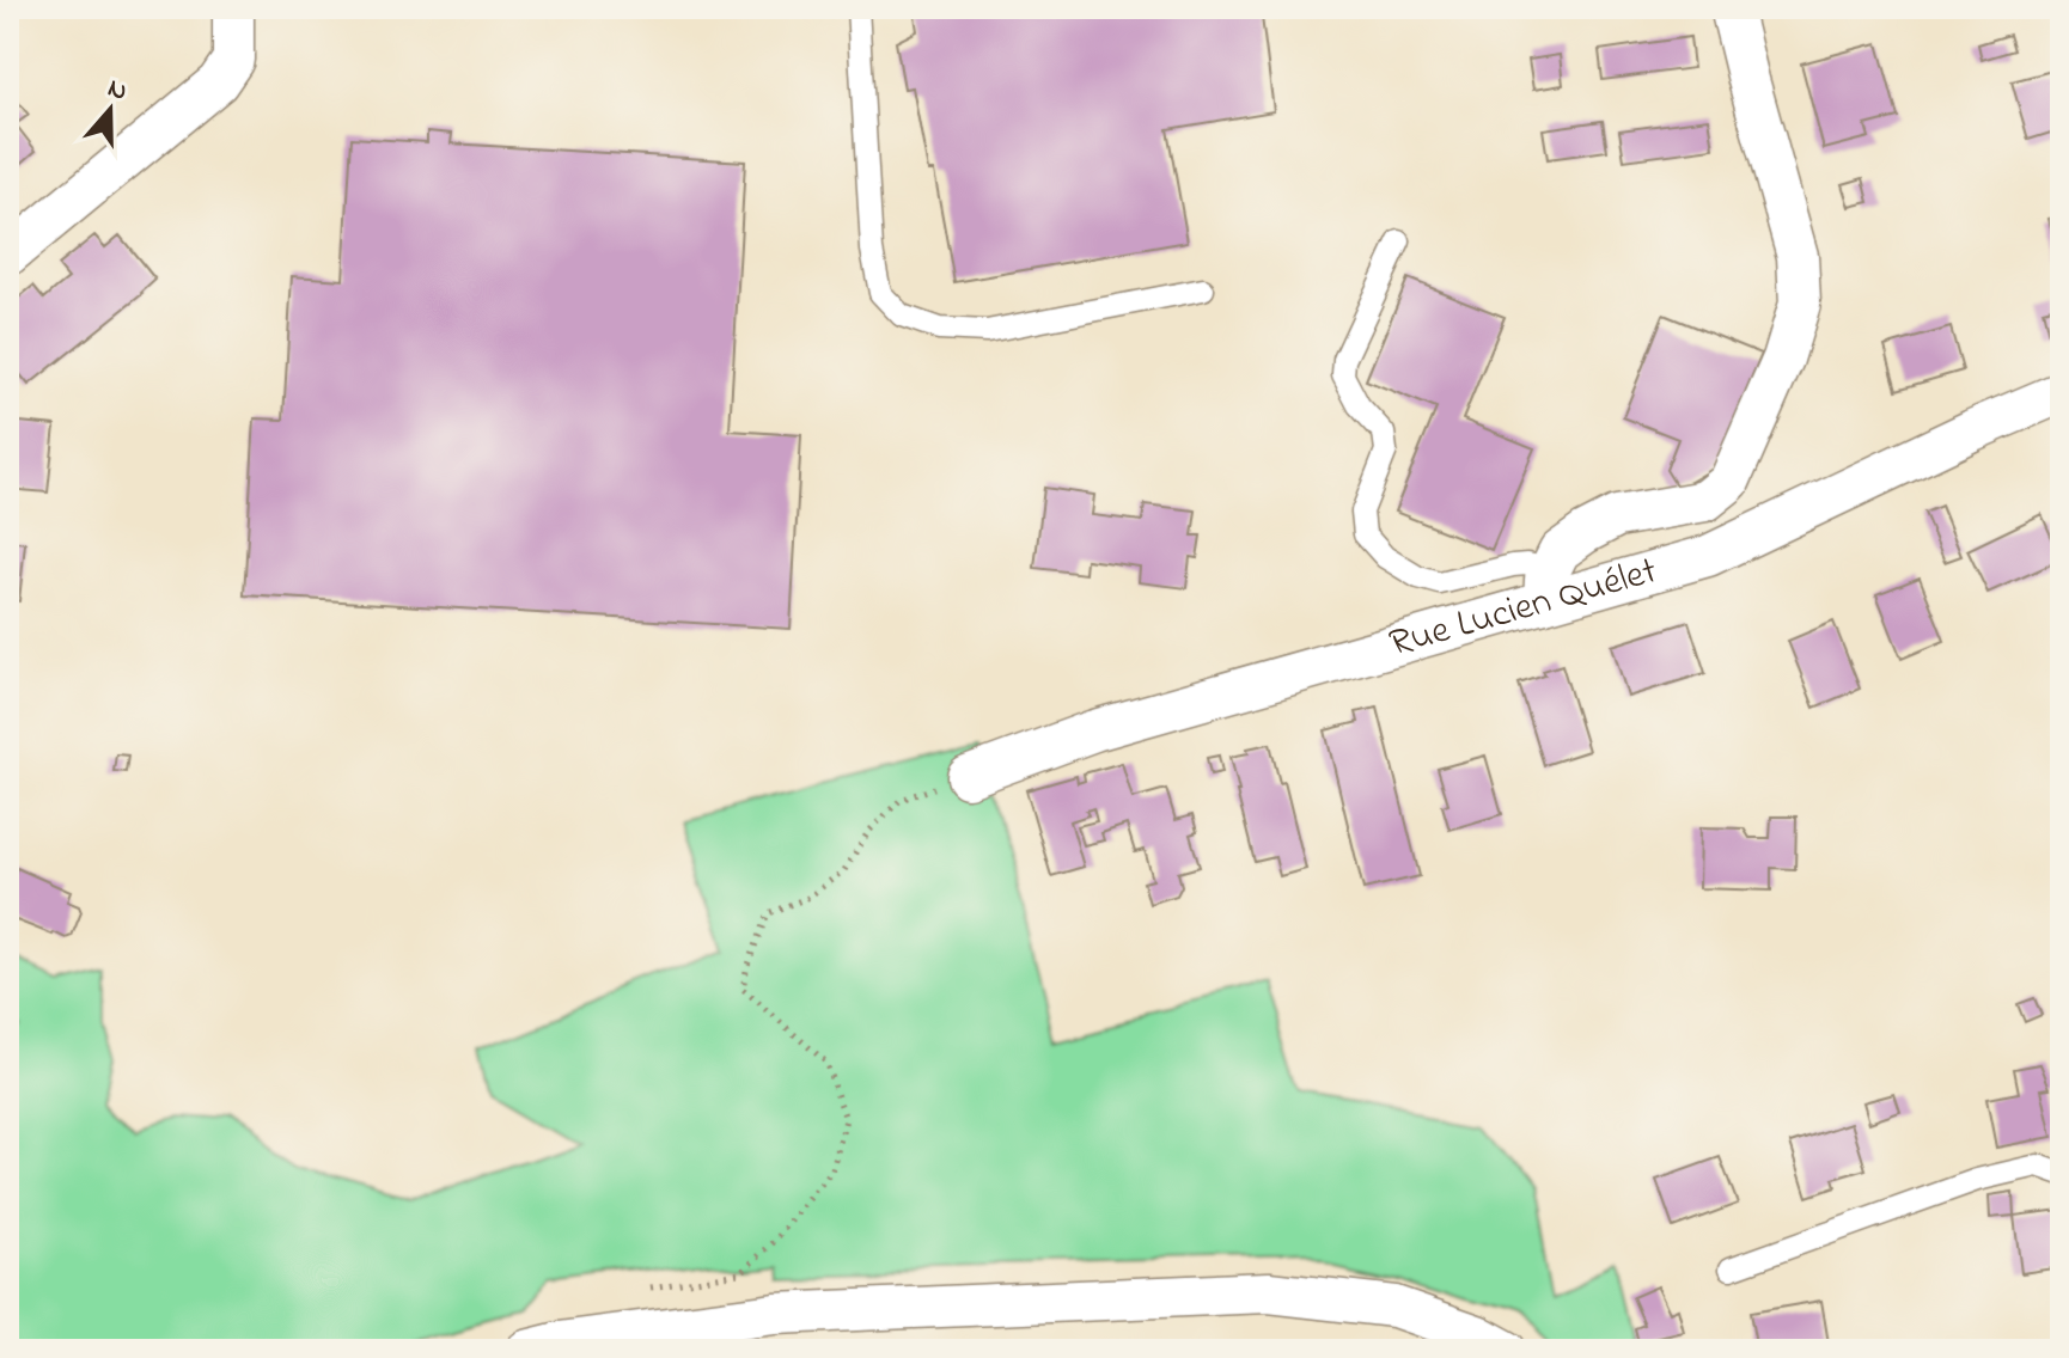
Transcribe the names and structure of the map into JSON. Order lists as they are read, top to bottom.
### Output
{
  "streets": {
    "street": ["Rue Lucien Quélet"]
  },
  "north": "top"
}
